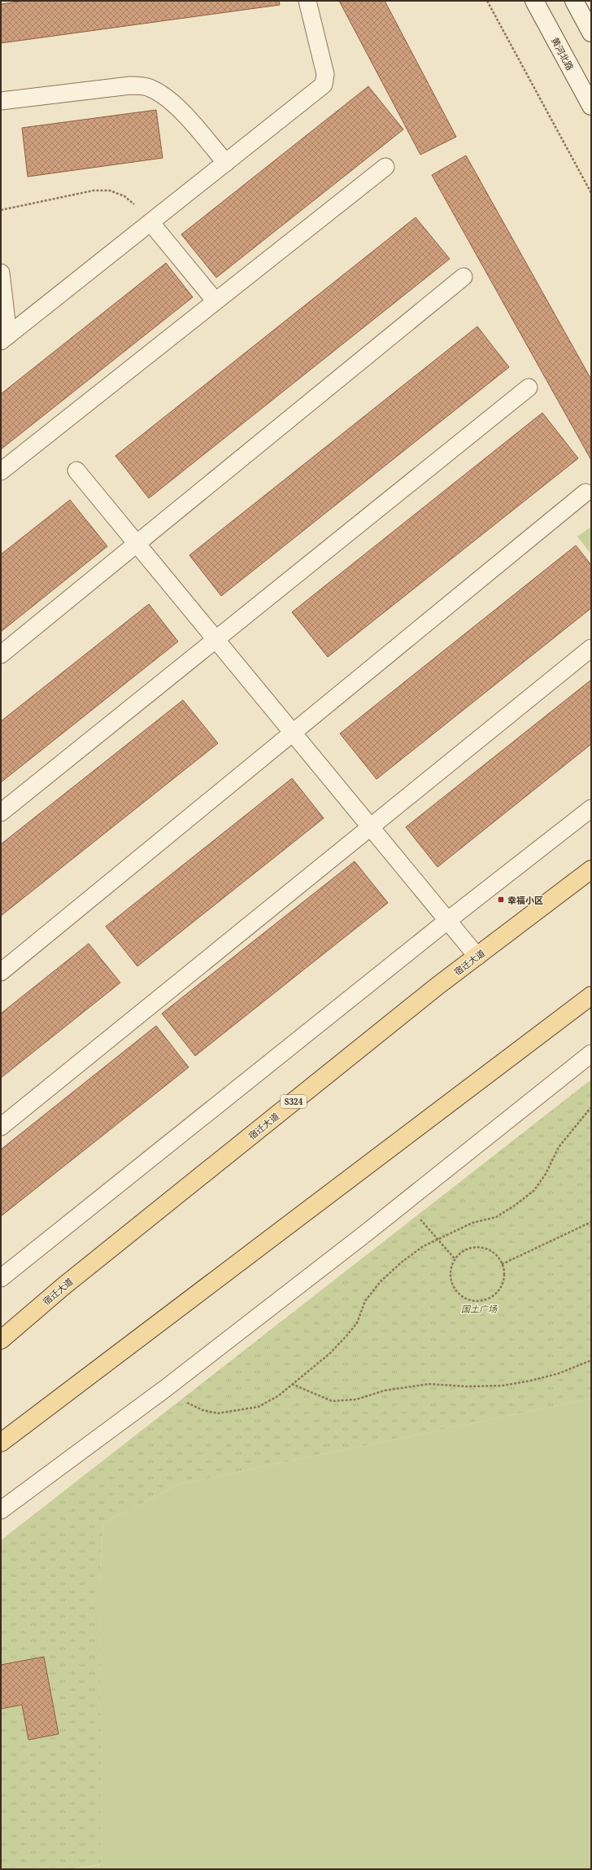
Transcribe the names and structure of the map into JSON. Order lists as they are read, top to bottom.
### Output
{
  "streets": {
    "main road": ["黄河北路", "宿迁大道", "S324"]
  },
  "parks": ["国土广场"],
  "places": {
    "transit": ["幸福小区"]
  }
}
